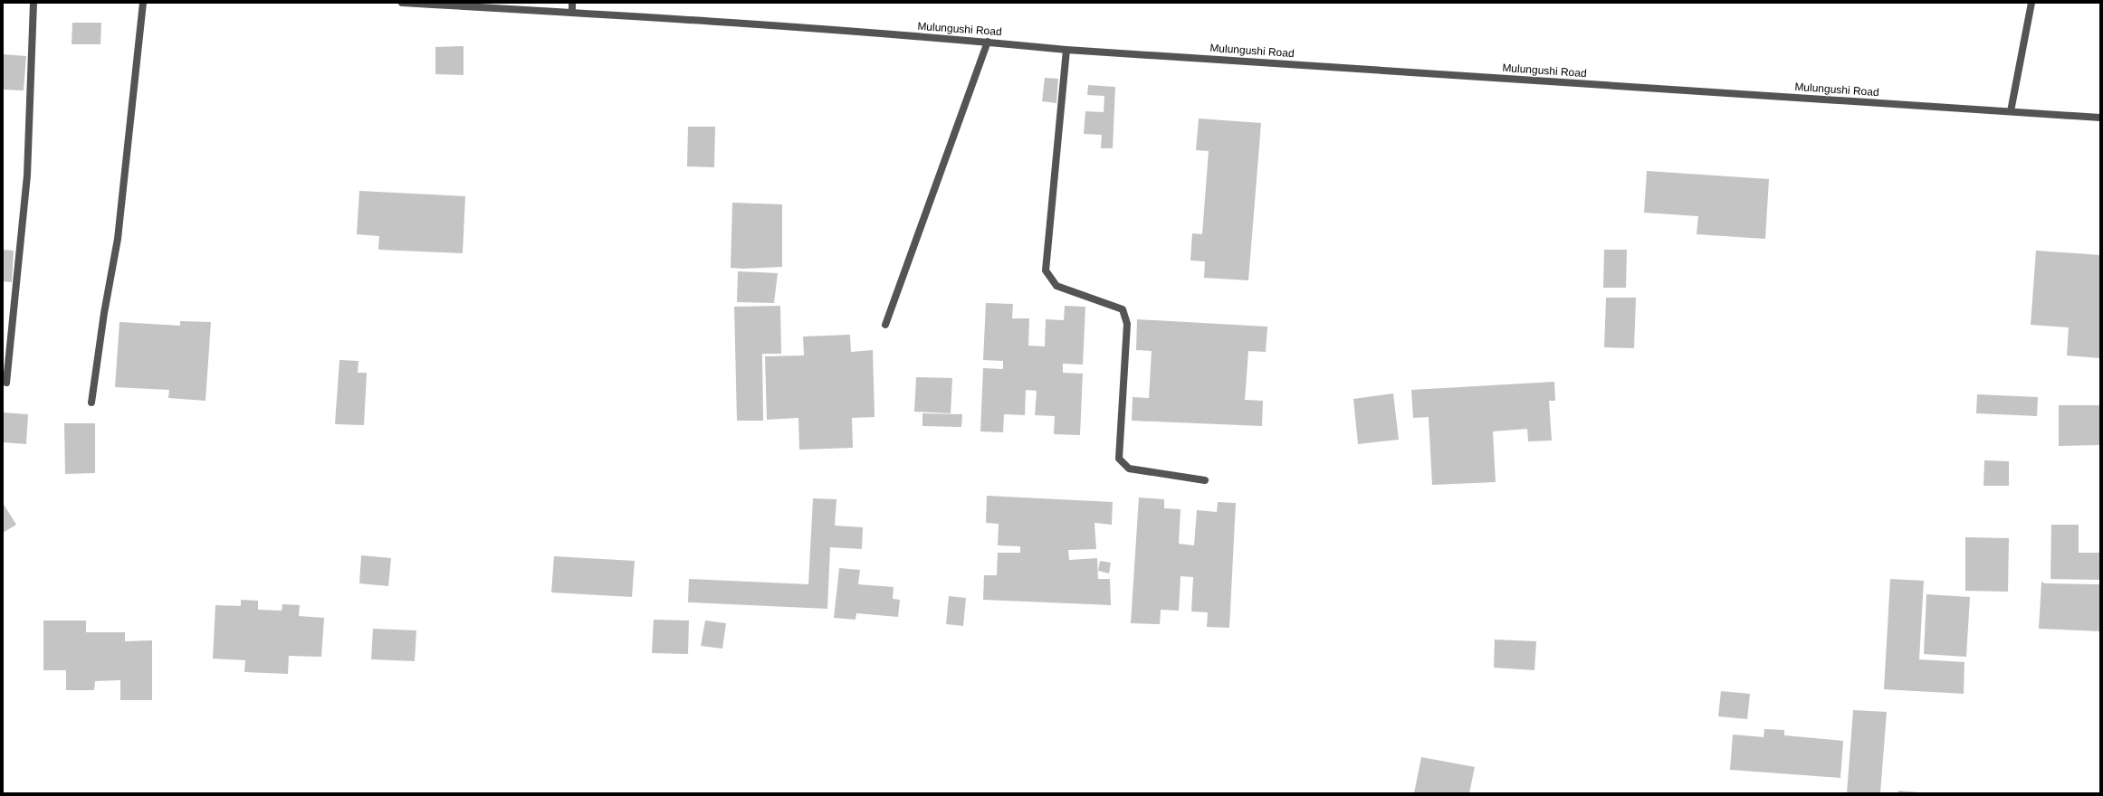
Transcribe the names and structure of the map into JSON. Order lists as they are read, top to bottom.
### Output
{
  "streets": {
    "street": ["Mulungushi Road"]
  }
}
